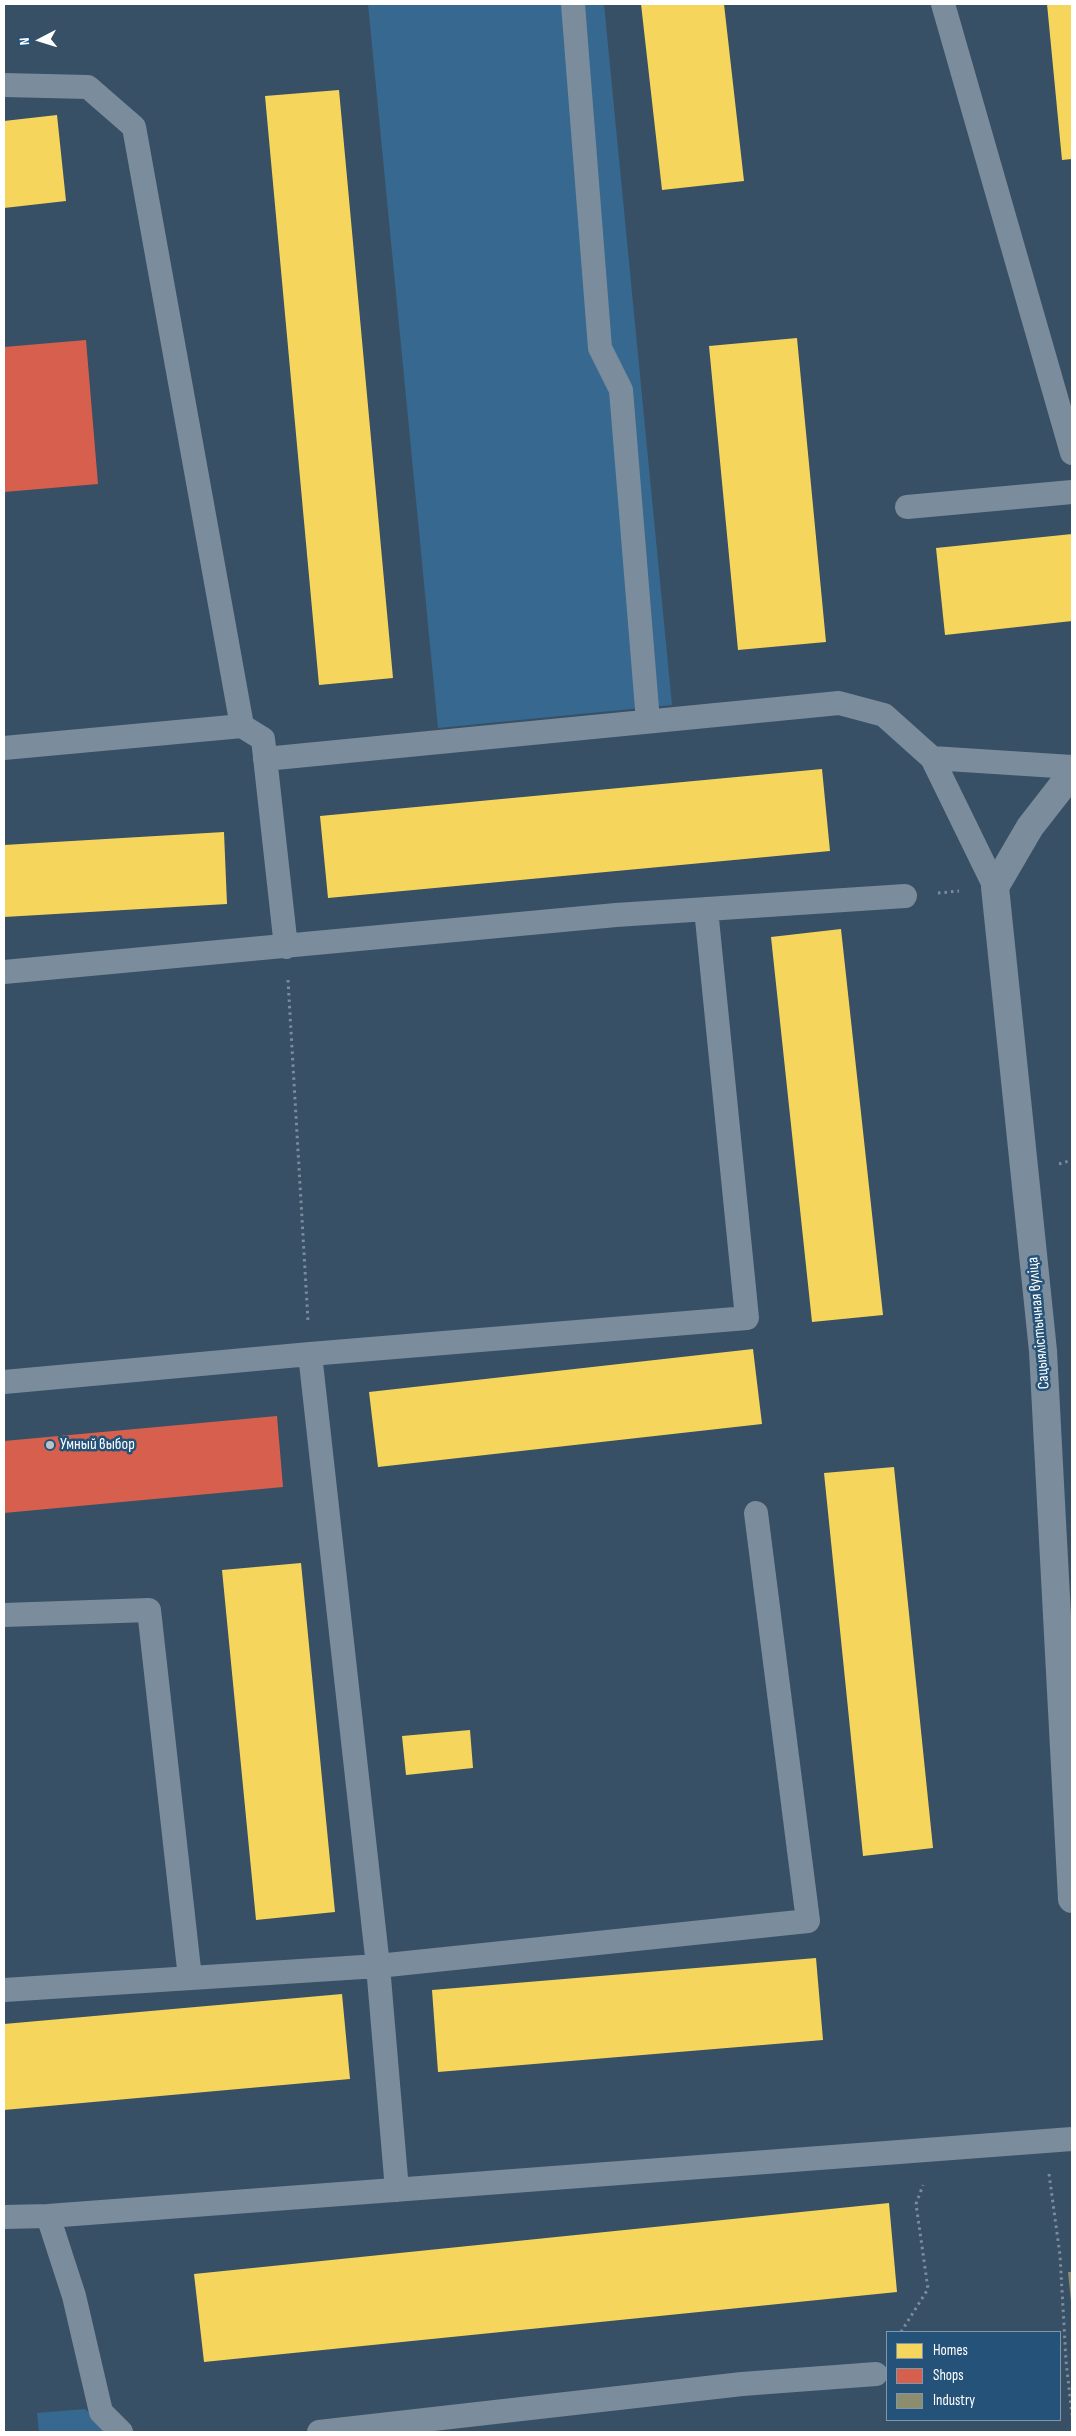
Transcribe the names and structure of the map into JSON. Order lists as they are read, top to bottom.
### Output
{
  "streets": {
    "street": ["Сацыялістычная вуліца"]
  },
  "places": ["Умный выбор"],
  "legend": ["Homes", "Shops", "Industry"],
  "north": "left"
}
